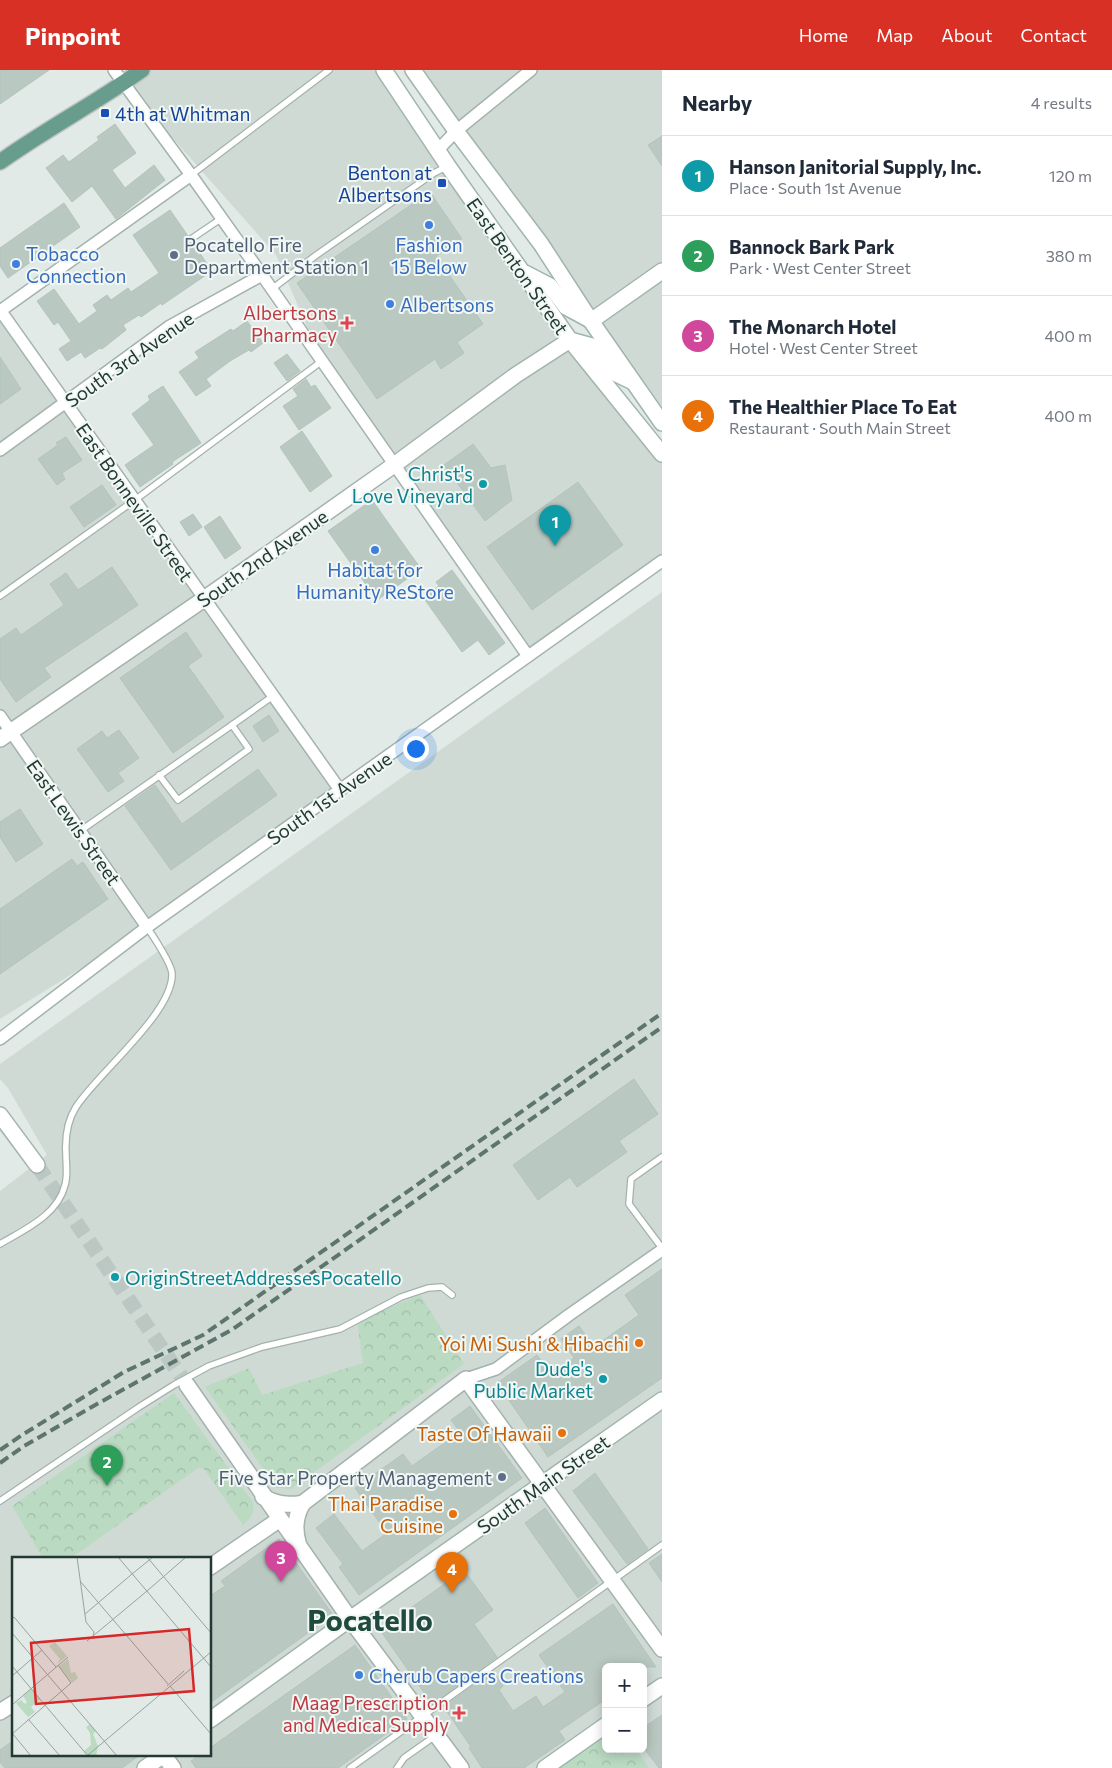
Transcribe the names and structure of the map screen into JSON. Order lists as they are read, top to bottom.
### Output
{
  "streets": {
    "street": [
      "East Benton Street",
      "South 3rd Avenue",
      "East Bonneville Street",
      "South 2nd Avenue",
      "South 1st Avenue",
      "East Lewis Street",
      "South Main Street"
    ]
  },
  "crossings": [
    ["East Benton Street", "South 2nd Avenue"],
    ["South 3rd Avenue", "East Bonneville Street"],
    ["East Bonneville Street", "South 2nd Avenue"],
    ["East Bonneville Street", "South 1st Avenue"],
    ["South 2nd Avenue", "East Lewis Street"],
    ["South 1st Avenue", "East Lewis Street"]
  ],
  "districts": ["Pocatello"],
  "places": {
    "transit": ["4th at Whitman", "Benton at Albertsons"],
    "other": [
      "Fashion 15 Below",
      "Pocatello Fire Department Station 1",
      "Tobacco Connection",
      "Albertsons",
      "Christ's Love Vineyard",
      "Habitat for Humanity ReStore",
      "OriginStreetAddressesPocatello",
      "Yoi Mi Sushi & Hibachi",
      "Dude's Public Market",
      "Taste Of Hawaii",
      "Five Star Property Management",
      "Thai Paradise Cuisine",
      "Cherub Capers Creations"
    ],
    "health": ["Albertsons Pharmacy", "Maag Prescription and Medical Supply"]
  },
  "page": {
    "header": "Pinpoint",
    "nav": [
      "Home",
      "Map",
      "About",
      "Contact"
    ],
    "heading": ["Nearby", "4 results"],
    "list": [
      {
        "mark": "1",
        "name": "Hanson Janitorial Supply, Inc.",
        "note": "Place · South 1st Avenue",
        "value": "120 m"
      },
      {
        "mark": "2",
        "name": "Bannock Bark Park",
        "note": "Park · West Center Street",
        "value": "380 m"
      },
      {
        "mark": "3",
        "name": "The Monarch Hotel",
        "note": "Hotel · West Center Street",
        "value": "400 m"
      },
      {
        "mark": "4",
        "name": "The Healthier Place To Eat",
        "note": "Restaurant · South Main Street",
        "value": "400 m"
      }
    ],
    "pins": [
      "1",
      "2",
      "3",
      "4"
    ],
    "map_buttons": ["+", "−"]
  }
}
